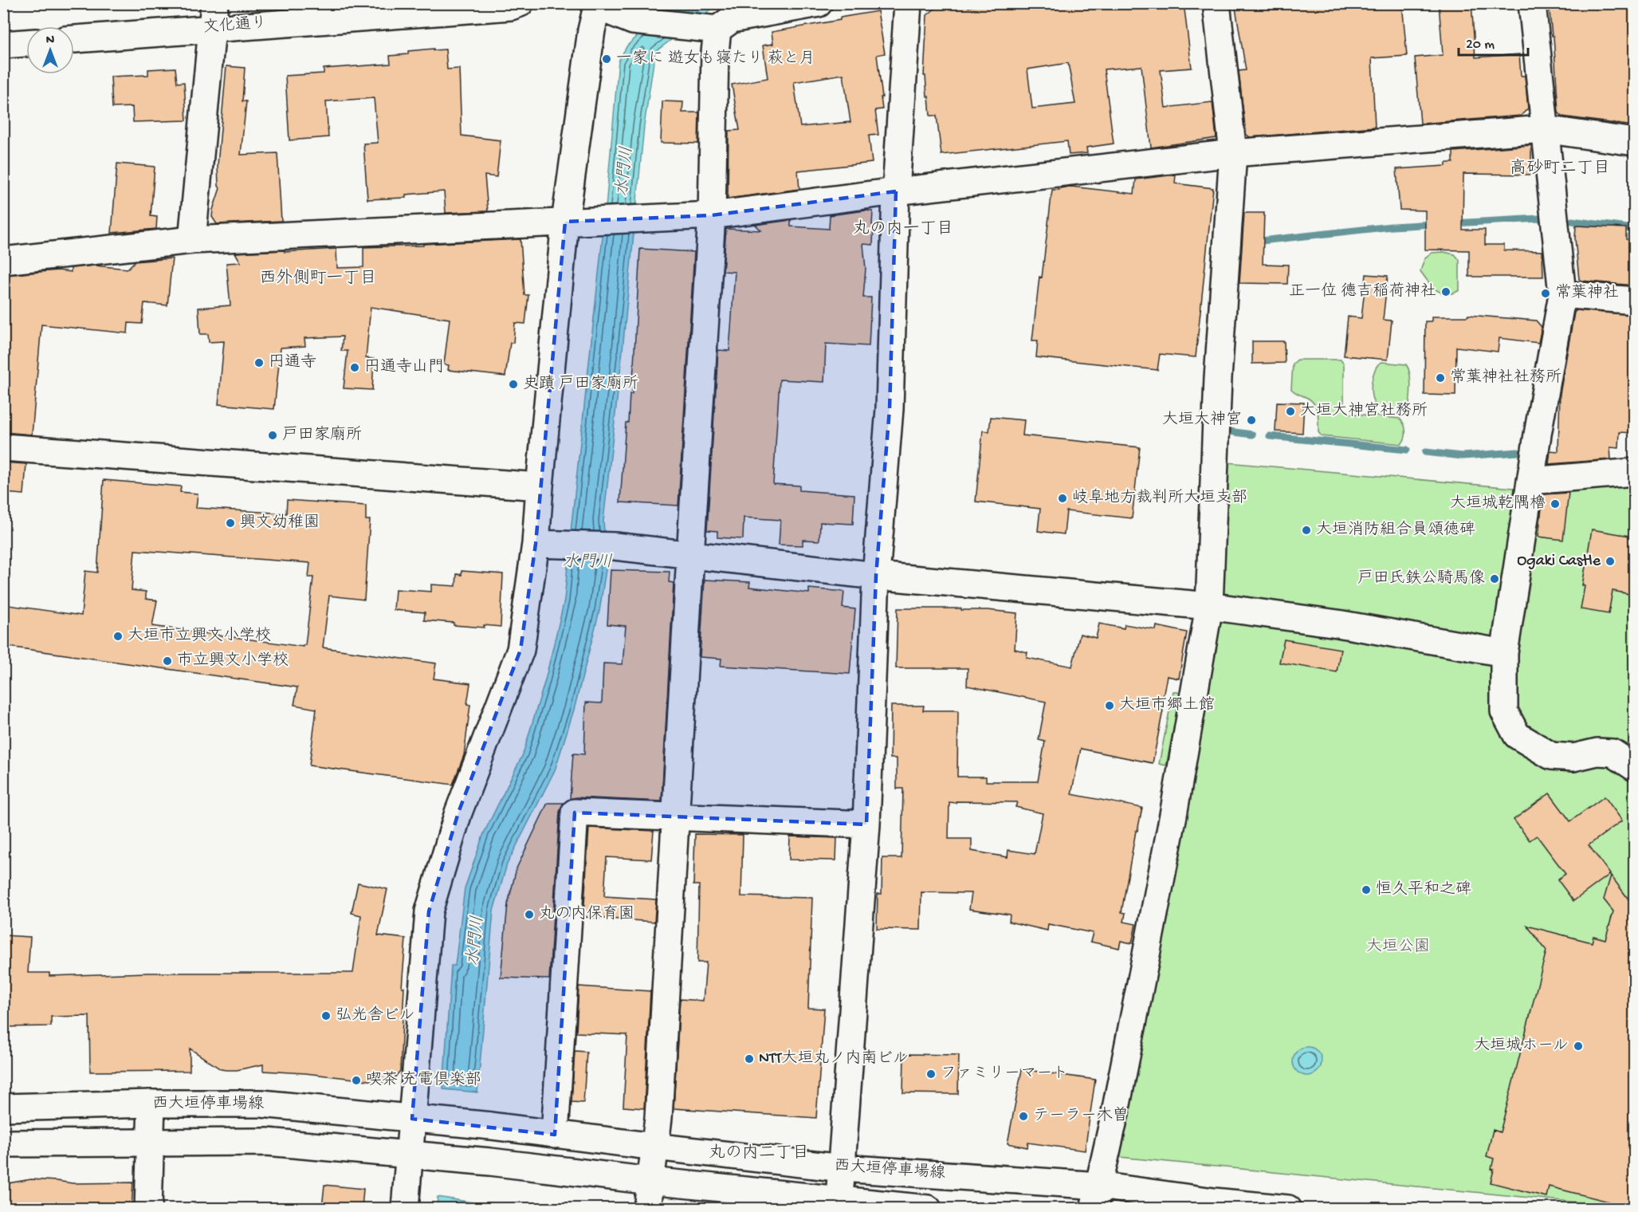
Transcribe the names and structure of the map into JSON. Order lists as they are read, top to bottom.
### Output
{
  "streets": {
    "street": ["文化通り", "西大垣停車場線"]
  },
  "districts": [
    "高砂町二丁目",
    "丸の内一丁目",
    "西外側町一丁目",
    "丸の内二丁目"
  ],
  "water": ["水門川"],
  "parks": ["大垣公園"],
  "places": [
    "一家に 遊女も寝たり 萩と月",
    "正一位 德吉稲荷神社",
    "常葉神社",
    "円通寺",
    "円通寺山門",
    "常葉神社社務所",
    "史蹟 戸田家廟所",
    "大垣大神宮社務所",
    "大垣大神宮",
    "戸田家廟所",
    "岐阜地方裁判所大垣支部",
    "大垣城乾隅櫓",
    "興文幼稚園",
    "大垣消防組合員頌徳碑",
    "Ogaki Castle",
    "戸田氏鉄公騎馬像",
    "大垣市立興文小学校",
    "市立興文小学校",
    "大垣市郷土館",
    "恒久平和之碑",
    "丸の内保育園",
    "弘光舎ビル",
    "大垣城ホール",
    "NTT大垣丸ノ内南ビル",
    "ファミリーマート",
    "喫茶 充電倶楽部",
    "テーラー木曽"
  ],
  "scale_bar": "20 m",
  "north": "top"
}
